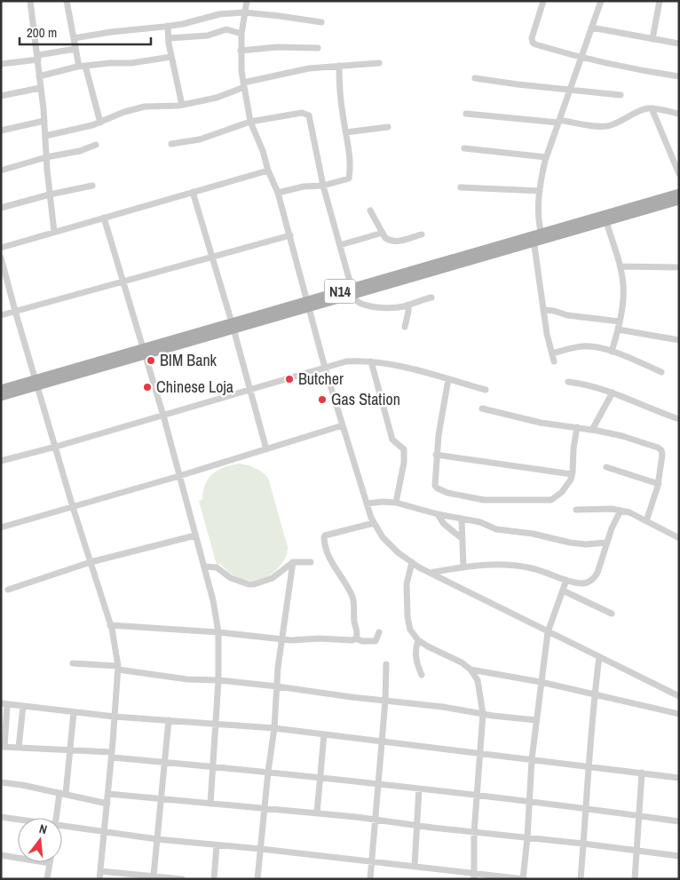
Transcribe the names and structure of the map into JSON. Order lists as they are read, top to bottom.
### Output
{
  "streets": {
    "main road": ["N14"]
  },
  "places": [
    "BIM Bank",
    "Butcher",
    "Chinese Loja",
    "Gas Station"
  ],
  "scale_bar": "200 m",
  "north": "top"
}
